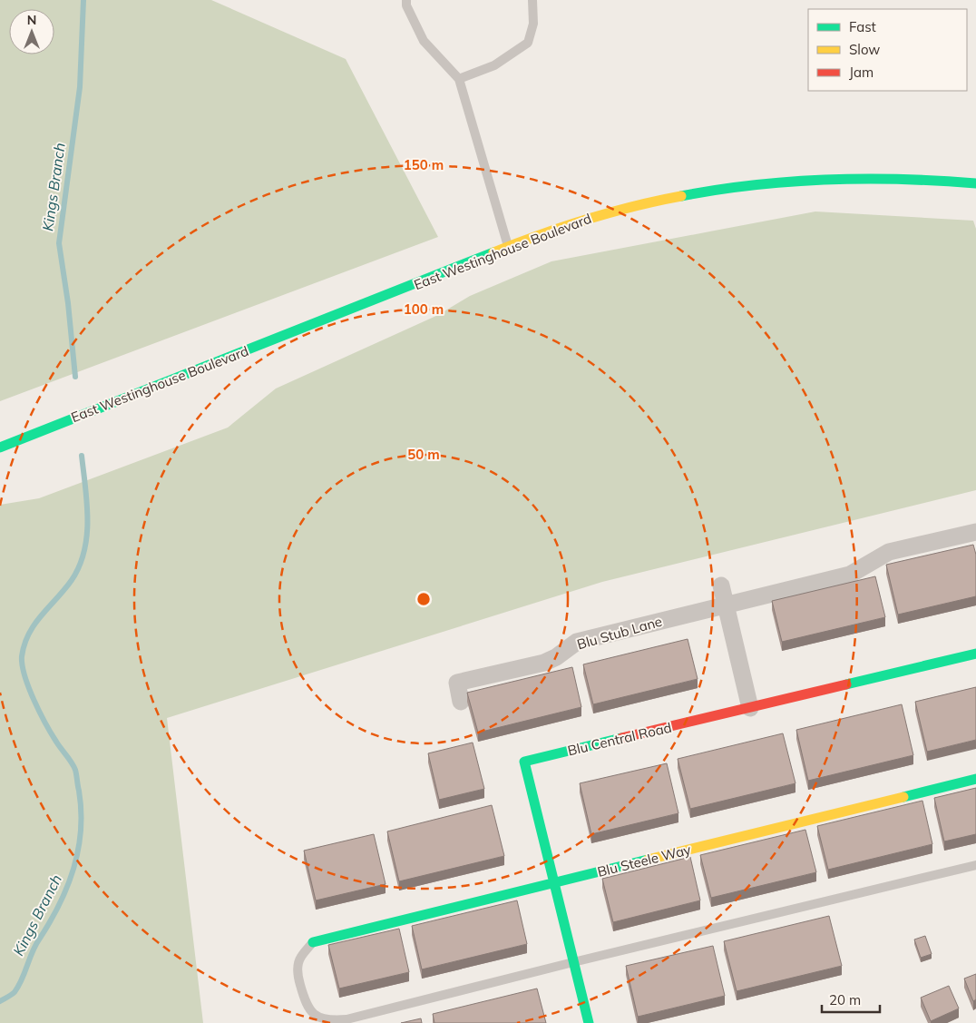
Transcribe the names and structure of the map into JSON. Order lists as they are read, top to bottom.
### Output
{
  "streets": {
    "street": [
      "East Westinghouse Boulevard",
      "Blu Stub Lane",
      "Blu Central Road",
      "Blu Steele Way"
    ]
  },
  "crossings": [
    ["Blu Central Road", "Blu Steele Way"]
  ],
  "water": ["Kings Branch"],
  "legend": ["Fast", "Slow", "Jam"],
  "scale_bar": "20 m",
  "north": "top",
  "rings": ["150 m", "100 m", "50 m"]
}
